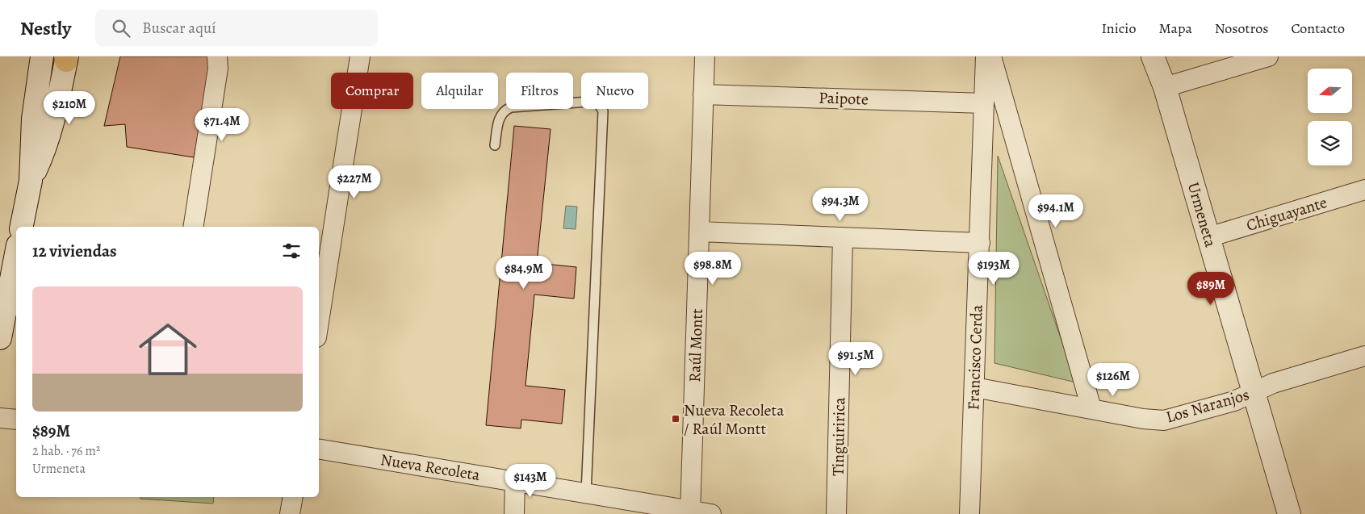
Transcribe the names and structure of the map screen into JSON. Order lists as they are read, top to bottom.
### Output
{
  "streets": {
    "street": [
      "Paipote",
      "Chiguayante",
      "Urmeneta",
      "Raúl Montt",
      "Francisco Cerda",
      "Los Naranjos",
      "Tinguiririca",
      "Nueva Recoleta"
    ]
  },
  "crossings": [
    ["Paipote", "Raúl Montt"],
    ["Paipote", "Francisco Cerda"],
    ["Chiguayante", "Urmeneta"],
    ["Urmeneta", "Los Naranjos"],
    ["Raúl Montt", "Nueva Recoleta"],
    ["Francisco Cerda", "Los Naranjos"]
  ],
  "places": {
    "transit": ["Nueva Recoleta / Raúl Montt"]
  },
  "north": "left",
  "page": {
    "header": "Nestly",
    "search": "Buscar aquí",
    "nav": [
      "Inicio",
      "Mapa",
      "Nosotros",
      "Contacto"
    ],
    "chip": [
      "Comprar",
      "Alquilar",
      "Filtros",
      "Nuevo"
    ],
    "price": [
      "$210M",
      "$71.4M",
      "$227M",
      "$94.3M",
      "$94.1M",
      "$98.8M",
      "$193M",
      "$84.9M",
      "$89M",
      "$91.5M",
      "$126M",
      "$143M"
    ],
    "heading": "12 viviendas",
    "list": [
      {
        "name": "$89M",
        "note": "2 hab. · 76 m² · Urmeneta"
      }
    ]
  }
}
